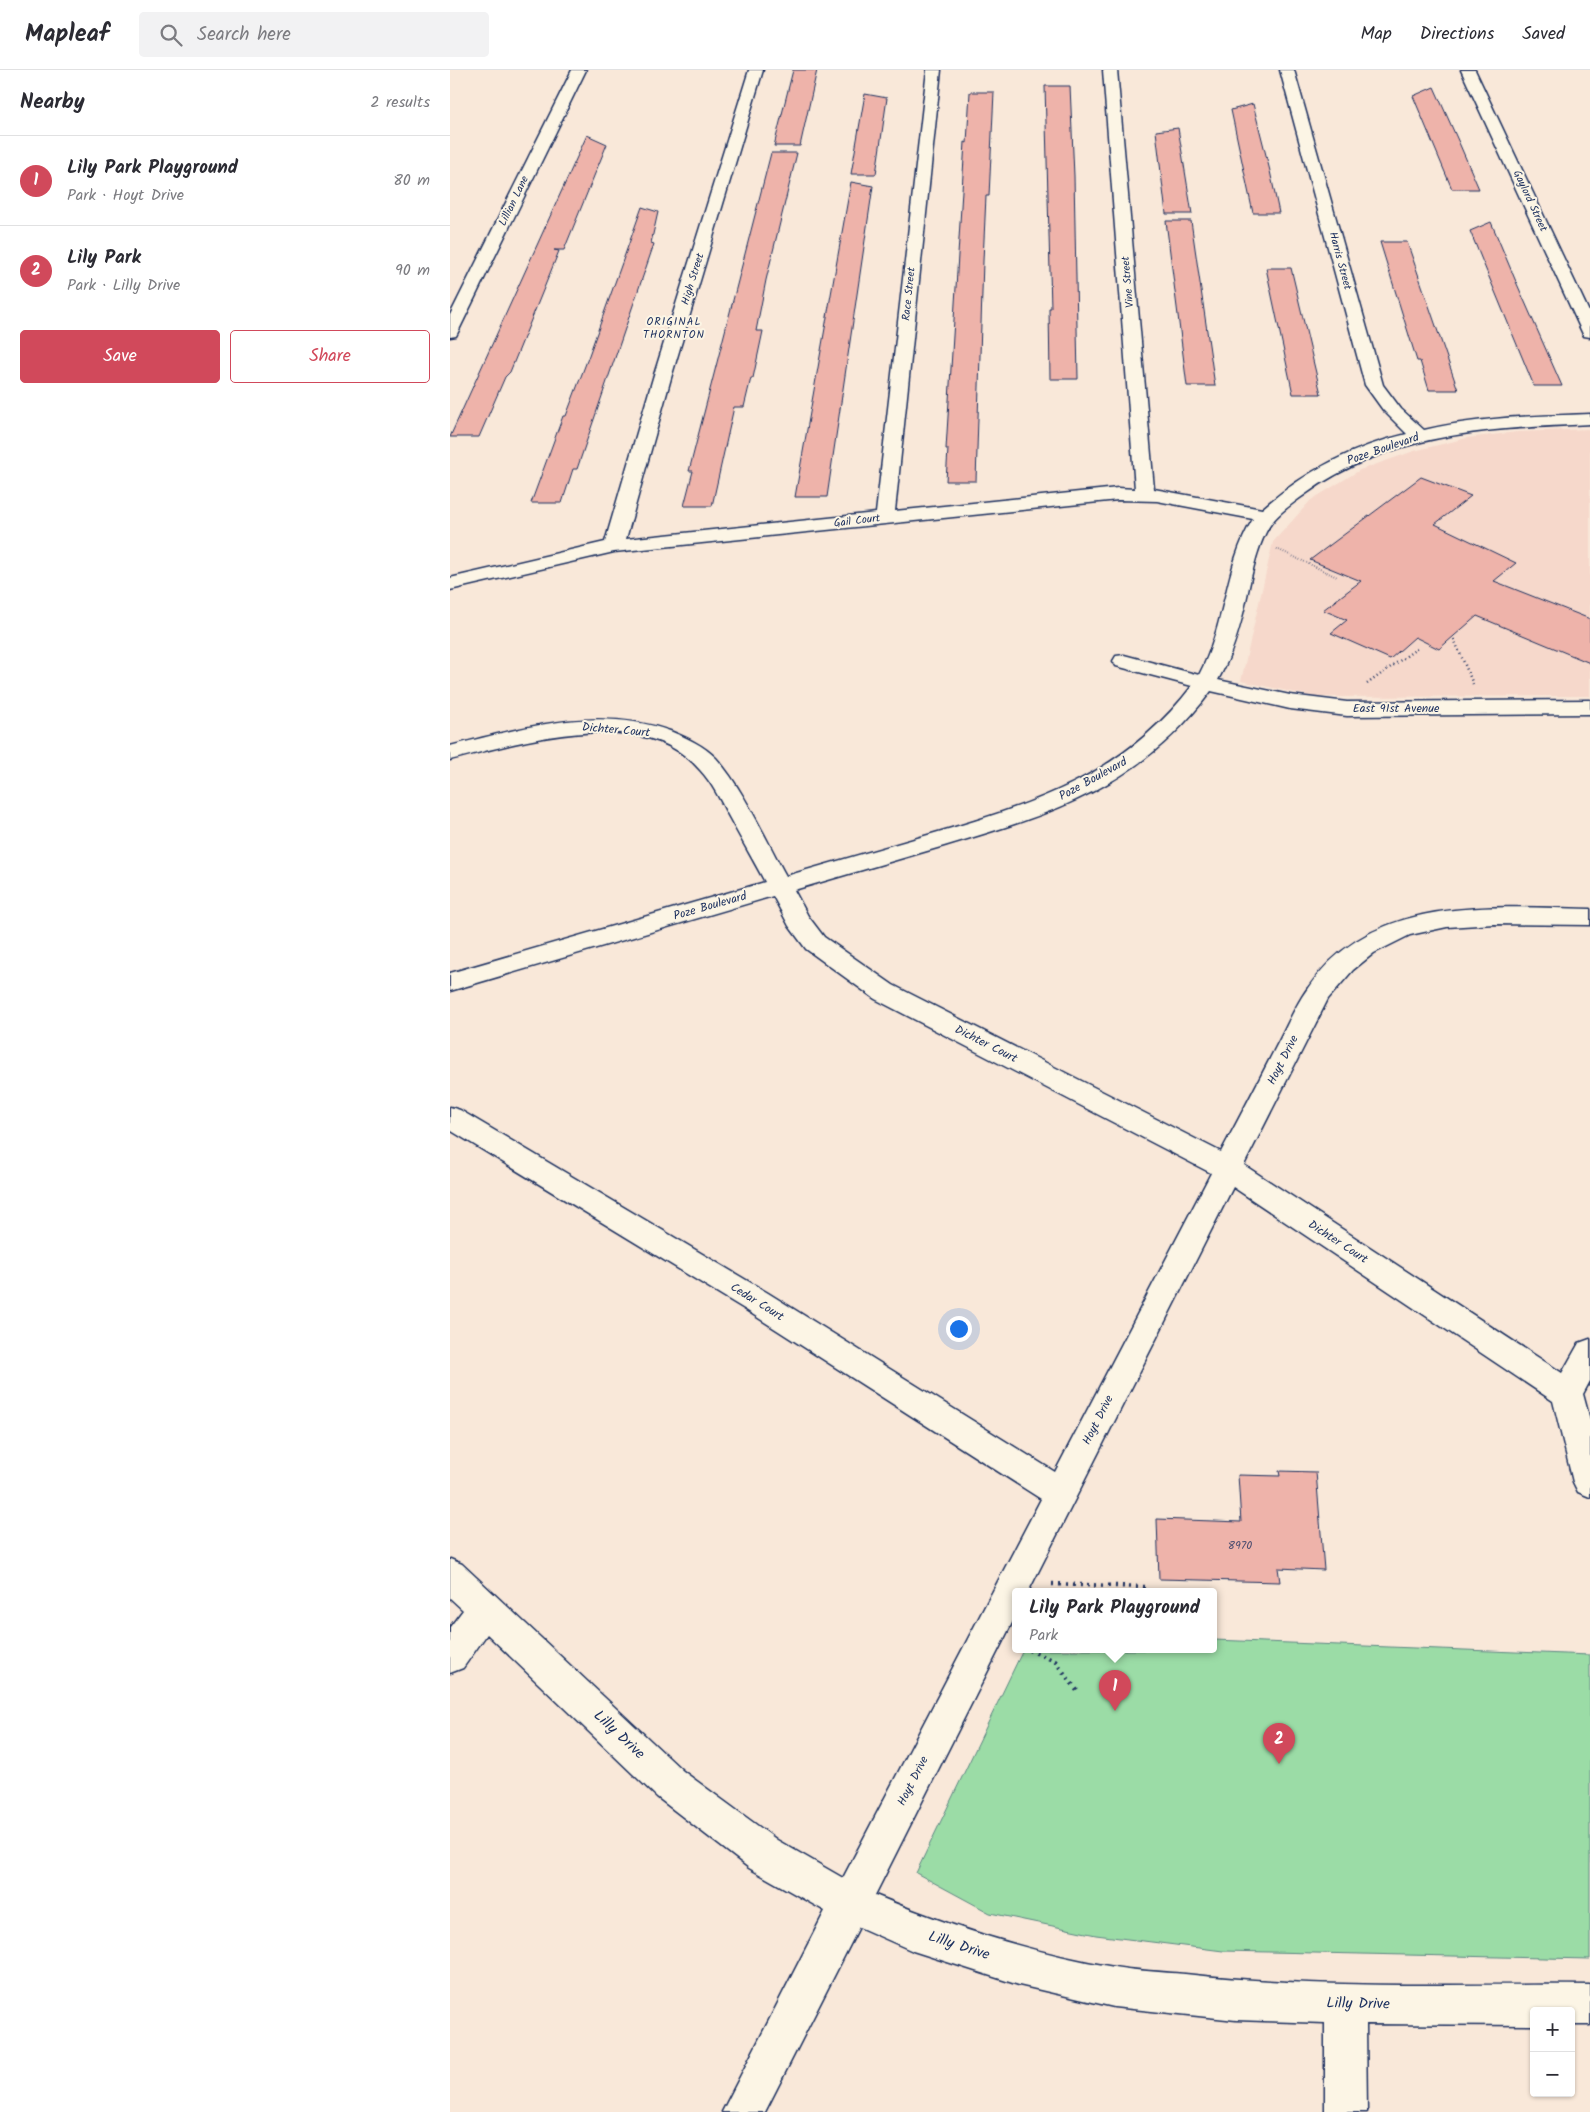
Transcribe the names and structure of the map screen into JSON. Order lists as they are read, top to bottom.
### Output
{
  "streets": {
    "street": [
      "Lillian Lane",
      "Gaylord Street",
      "Harris Street",
      "High Street",
      "Vine Street",
      "Race Street",
      "Poze Boulevard",
      "Gail Court",
      "East 91st Avenue",
      "Dichter Court",
      "Hoyt Drive",
      "Cedar Court",
      "Lilly Drive"
    ]
  },
  "crossings": [
    ["Harris Street", "Poze Boulevard"],
    ["High Street", "Gail Court"],
    ["Vine Street", "Gail Court"],
    ["Race Street", "Gail Court"],
    ["Poze Boulevard", "Gail Court"],
    ["Poze Boulevard", "East 91st Avenue"],
    ["Poze Boulevard", "Dichter Court"],
    ["Dichter Court", "Hoyt Drive"],
    ["Hoyt Drive", "Cedar Court"],
    ["Hoyt Drive", "Lilly Drive"]
  ],
  "districts": ["ORIGINAL THORNTON"],
  "house_numbers": ["8970"],
  "page": {
    "header": "Mapleaf",
    "search": "Search here",
    "nav": ["Map", "Directions", "Saved"],
    "heading": ["Nearby", "2 results"],
    "list": [
      {
        "mark": "1",
        "name": "Lily Park Playground",
        "note": "Park · Hoyt Drive",
        "value": "80 m"
      },
      {
        "mark": "2",
        "name": "Lily Park",
        "note": "Park · Lilly Drive",
        "value": "90 m"
      }
    ],
    "buttons": ["Save", "Share"],
    "popup": ["Lily Park Playground", "Park"],
    "pins": ["1", "2"],
    "map_buttons": ["+", "−"]
  }
}
